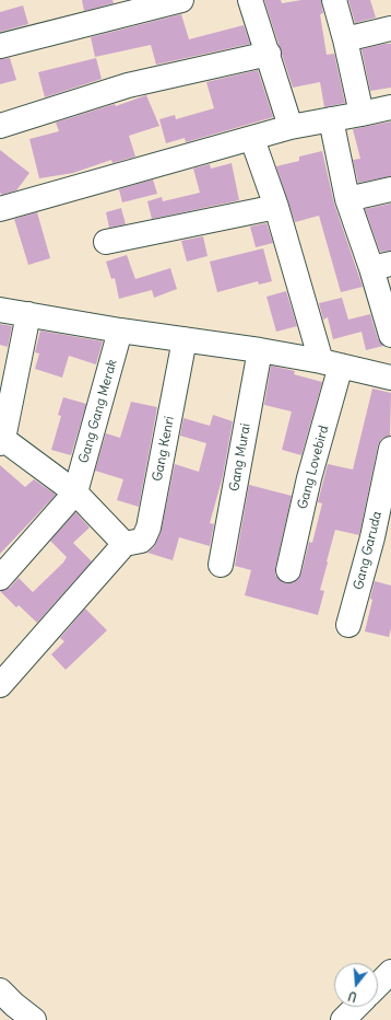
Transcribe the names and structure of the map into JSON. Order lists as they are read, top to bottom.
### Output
{
  "streets": {
    "street": [
      "Gang Gang Merak",
      "Gang Kenri",
      "Gang Murai",
      "Gang Lovebird",
      "Gang Garuda"
    ]
  },
  "north": "bottom"
}
